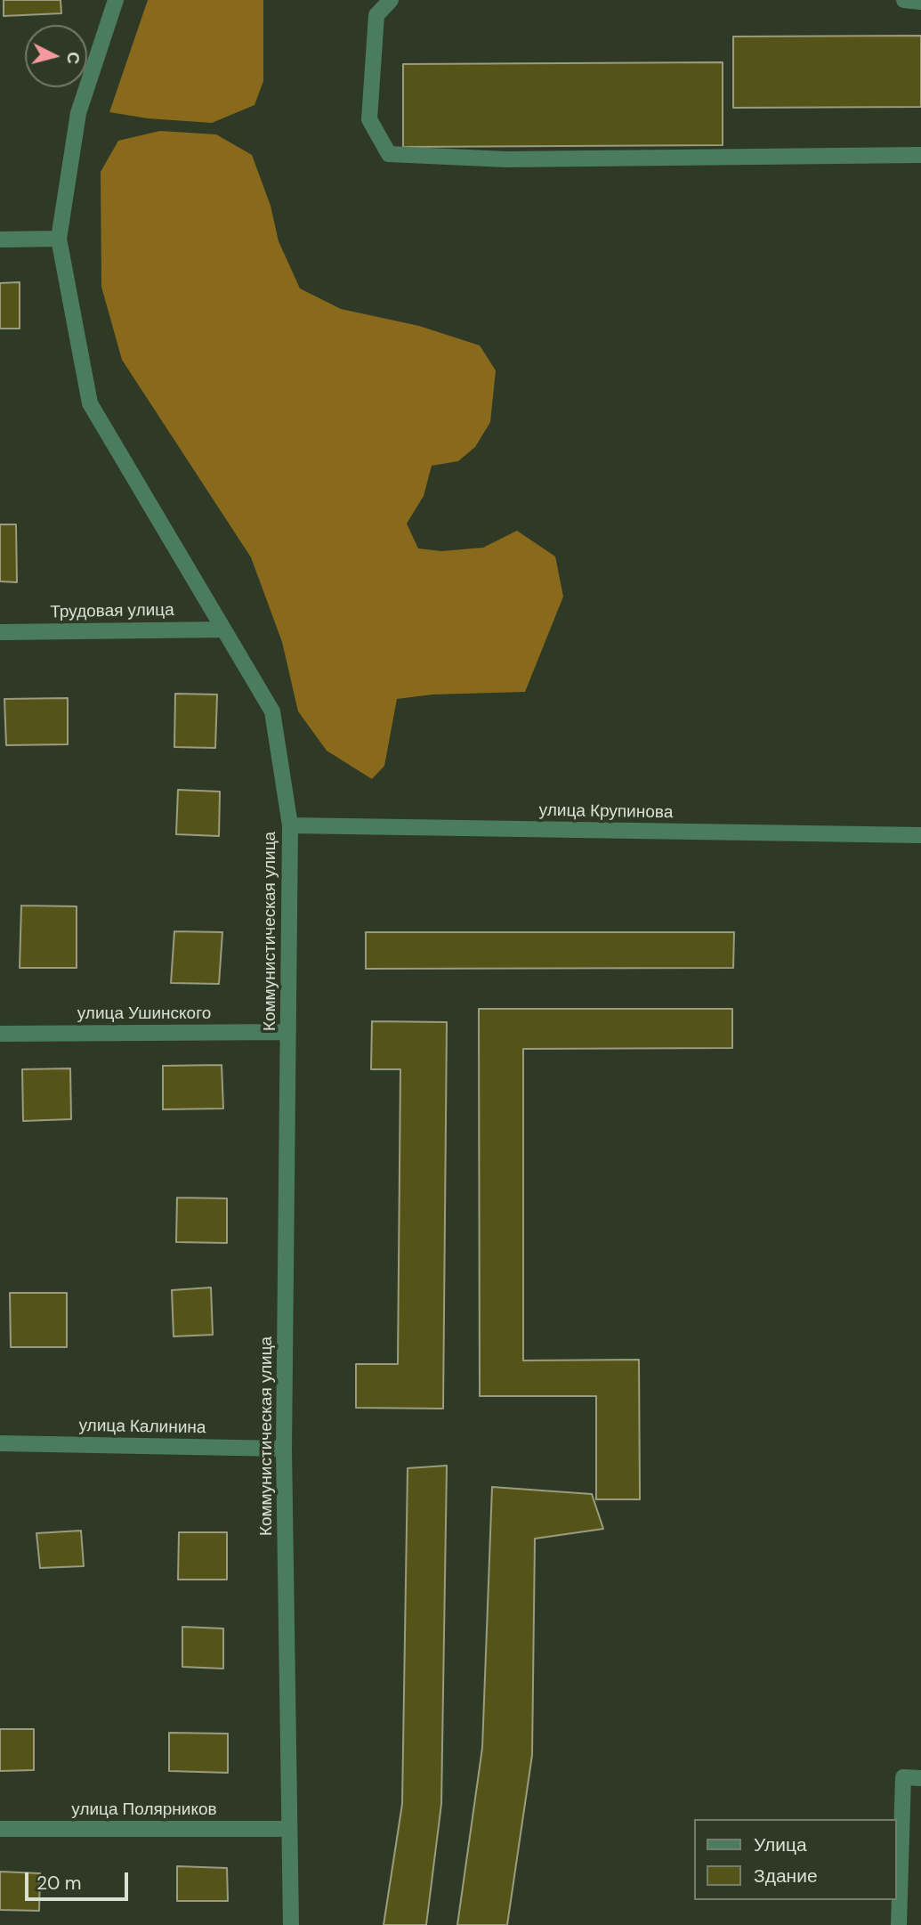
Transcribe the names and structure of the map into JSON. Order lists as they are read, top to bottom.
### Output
{
  "streets": {
    "street": [
      "Трудовая улица",
      "улица Крупинова",
      "Коммунистическая улица",
      "улица Ушинского",
      "улица Калинина",
      "улица Полярников"
    ]
  },
  "crossings": [
    ["Трудовая улица", "Коммунистическая улица"],
    ["улица Крупинова", "Коммунистическая улица"],
    ["Коммунистическая улица", "улица Ушинского"],
    ["Коммунистическая улица", "улица Калинина"],
    ["Коммунистическая улица", "улица Полярников"]
  ],
  "legend": ["Улица", "Здание"],
  "scale_bar": "20 m",
  "north": "right"
}
